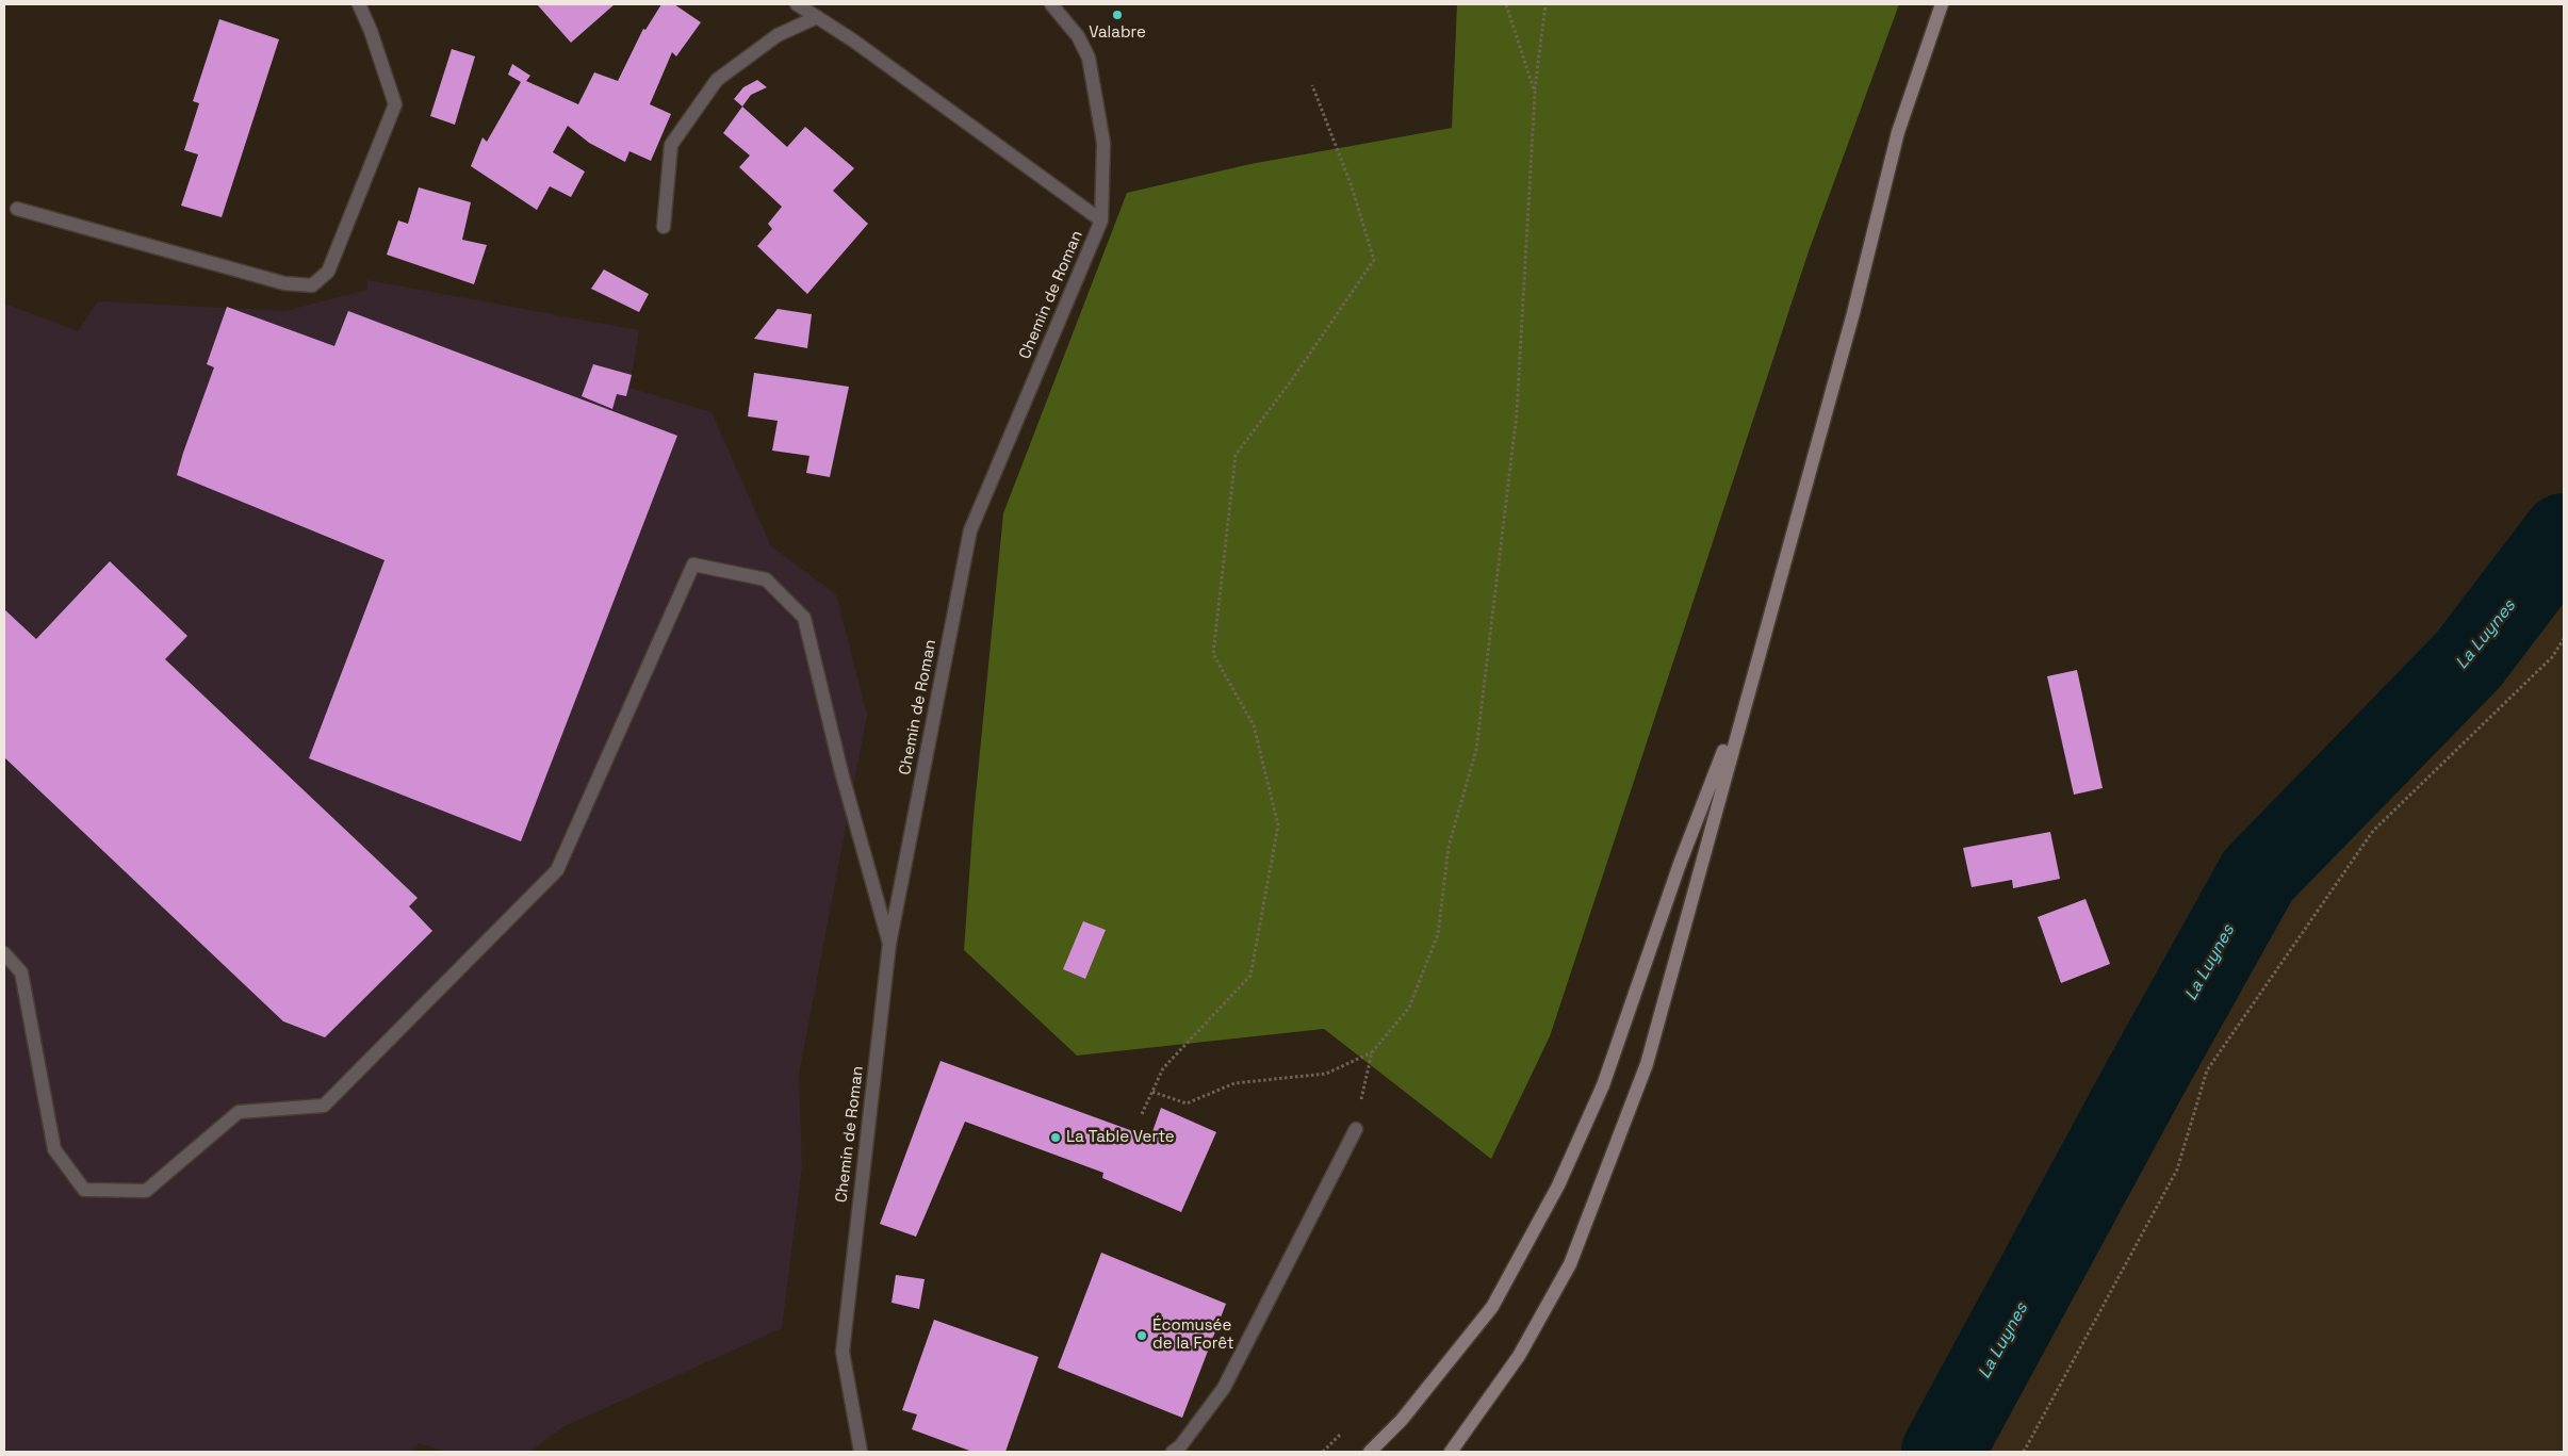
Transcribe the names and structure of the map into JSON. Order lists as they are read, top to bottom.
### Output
{
  "streets": {
    "street": ["Chemin de Roman"]
  },
  "water": ["La Luynes"],
  "places": ["Valabre", "La Table Verte", "Écomusée de la Forêt"]
}
